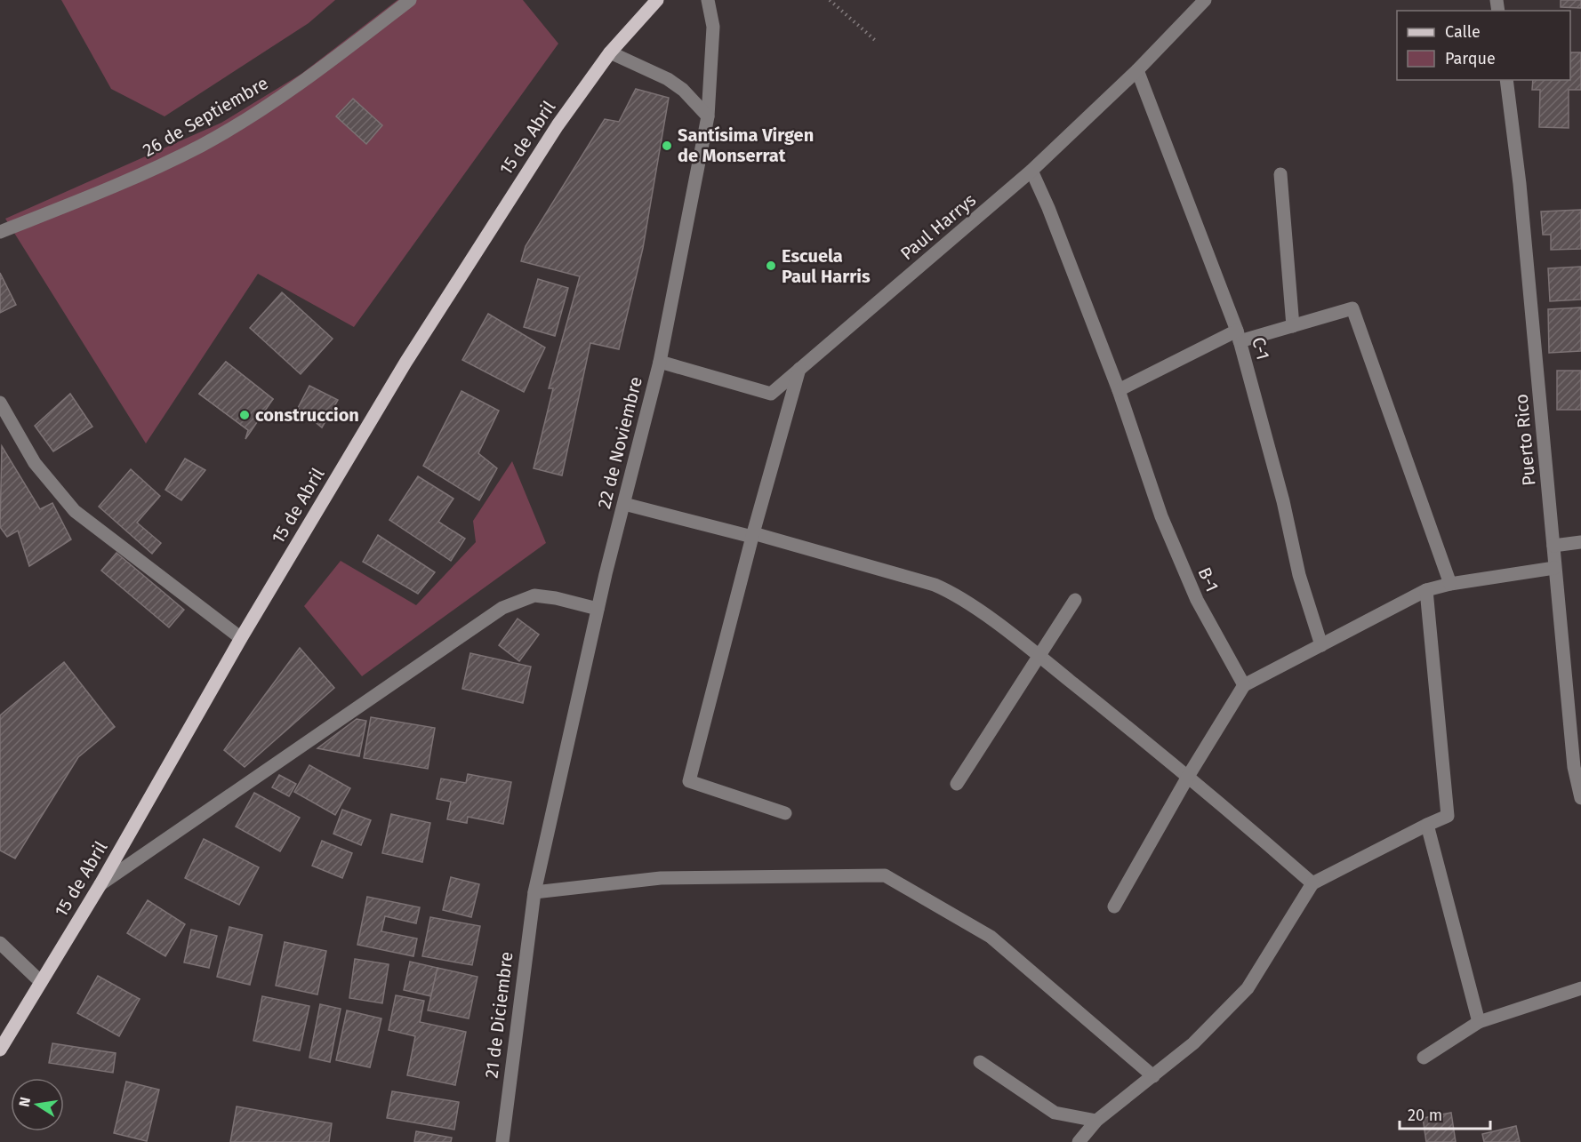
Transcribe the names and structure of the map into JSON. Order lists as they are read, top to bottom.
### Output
{
  "streets": {
    "main road": ["15 de Abril"],
    "street": [
      "26 de Septiembre",
      "Paul Harrys",
      "C-1",
      "Puerto Rico",
      "22 de Noviembre",
      "B-1",
      "21 de Diciembre"
    ]
  },
  "crossings": [
    ["Paul Harrys", "C-1"],
    ["Paul Harrys", "22 de Noviembre"],
    ["Paul Harrys", "B-1"],
    ["22 de Noviembre", "21 de Diciembre"]
  ],
  "places": ["Santísima Virgen de Monserrat", "Escuela Paul Harris", "construccion"],
  "legend": ["Calle", "Parque"],
  "scale_bar": "20 m",
  "north": "left"
}
